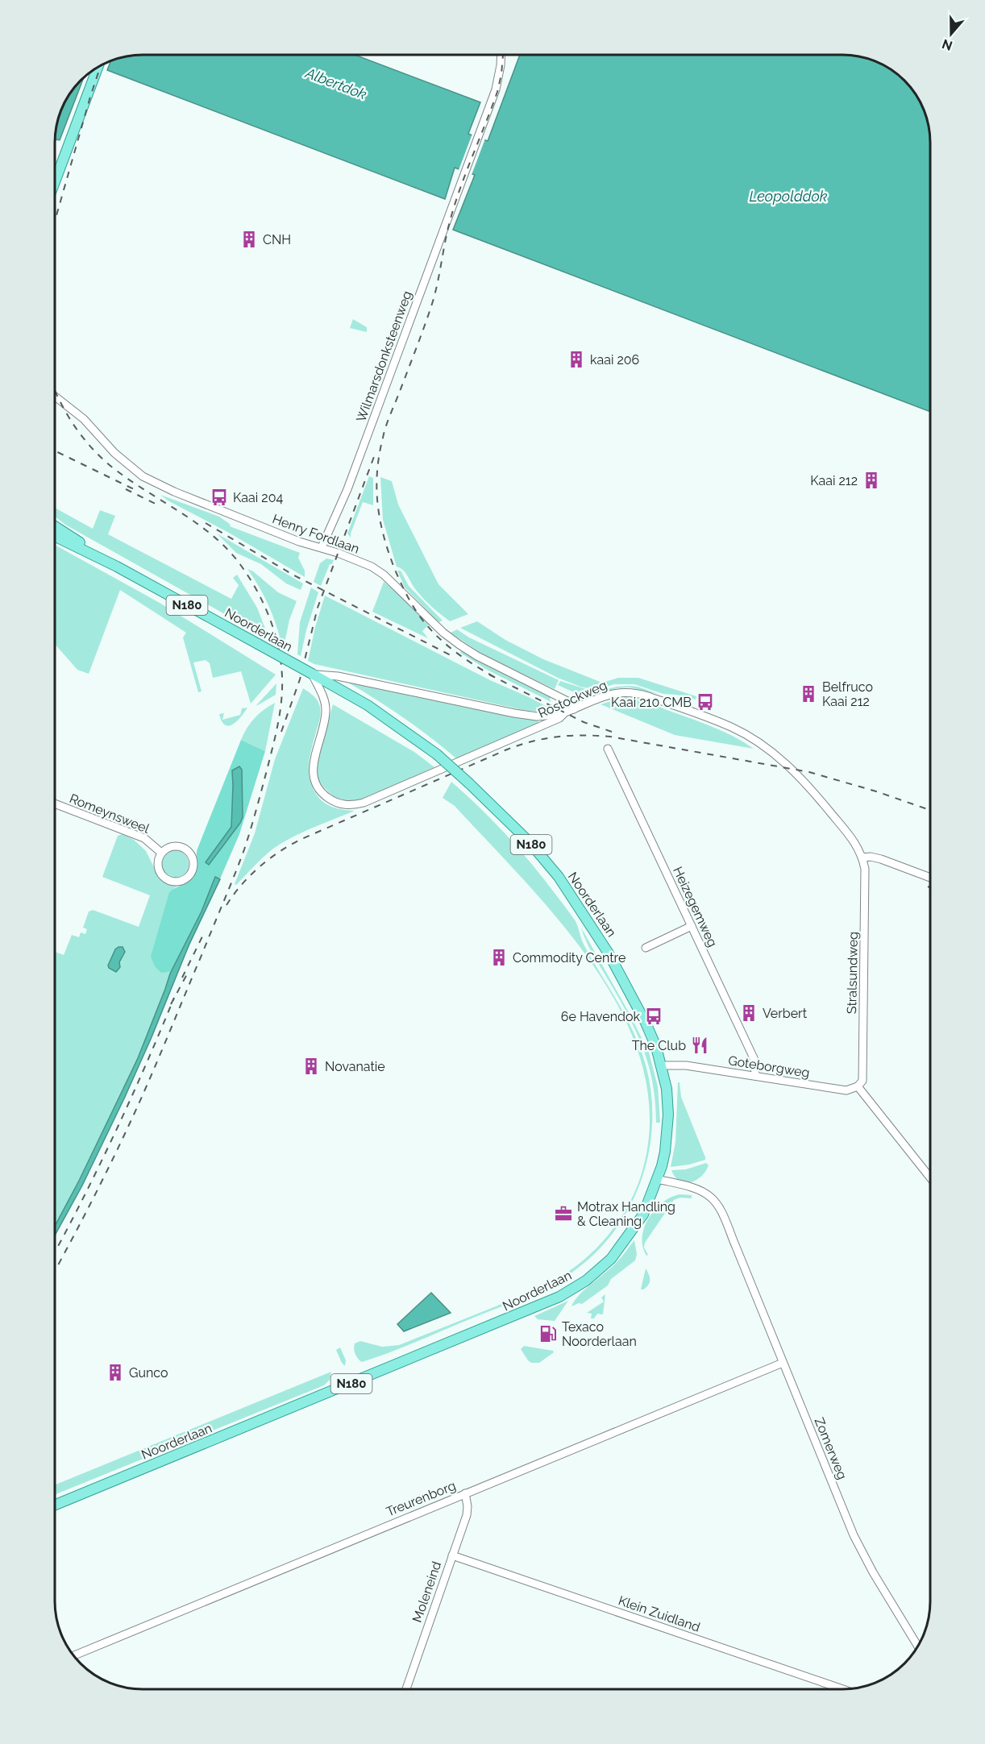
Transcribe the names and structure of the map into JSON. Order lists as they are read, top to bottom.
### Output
{
  "streets": {
    "main road": ["N180", "Noorderlaan"],
    "street": [
      "Wilmarsdonksteenweg",
      "Henry Fordlaan",
      "Rostockweg",
      "Romeynsweel",
      "Heizegemweg",
      "Stralsundweg",
      "Goteborgweg",
      "Zomerweg",
      "Treurenborg",
      "Moleneind",
      "Klein Zuidland"
    ]
  },
  "crossings": [
    ["Wilmarsdonksteenweg", "Henry Fordlaan"],
    ["Henry Fordlaan", "Rostockweg"],
    ["Noorderlaan", "Rostockweg"],
    ["Noorderlaan", "Goteborgweg"],
    ["Noorderlaan", "Zomerweg"],
    ["Rostockweg", "Stralsundweg"],
    ["Heizegemweg", "Goteborgweg"],
    ["Stralsundweg", "Goteborgweg"],
    ["Zomerweg", "Treurenborg"],
    ["Treurenborg", "Moleneind"],
    ["Moleneind", "Klein Zuidland"]
  ],
  "water": ["Albertdok", "Leopolddok"],
  "places": {
    "building": [
      "CNH",
      "kaai 206",
      "Kaai 212",
      "Belfruco Kaai 212",
      "Commodity Centre",
      "Verbert",
      "Novanatie",
      "Gunco"
    ],
    "bus stop": ["Kaai 204", "Kaai 210 CMB", "6e Havendok"],
    "restaurant": ["The Club"],
    "office": ["Motrax Handling & Cleaning"],
    "fuel station": ["Texaco Noorderlaan"]
  },
  "north": "bottom"
}
